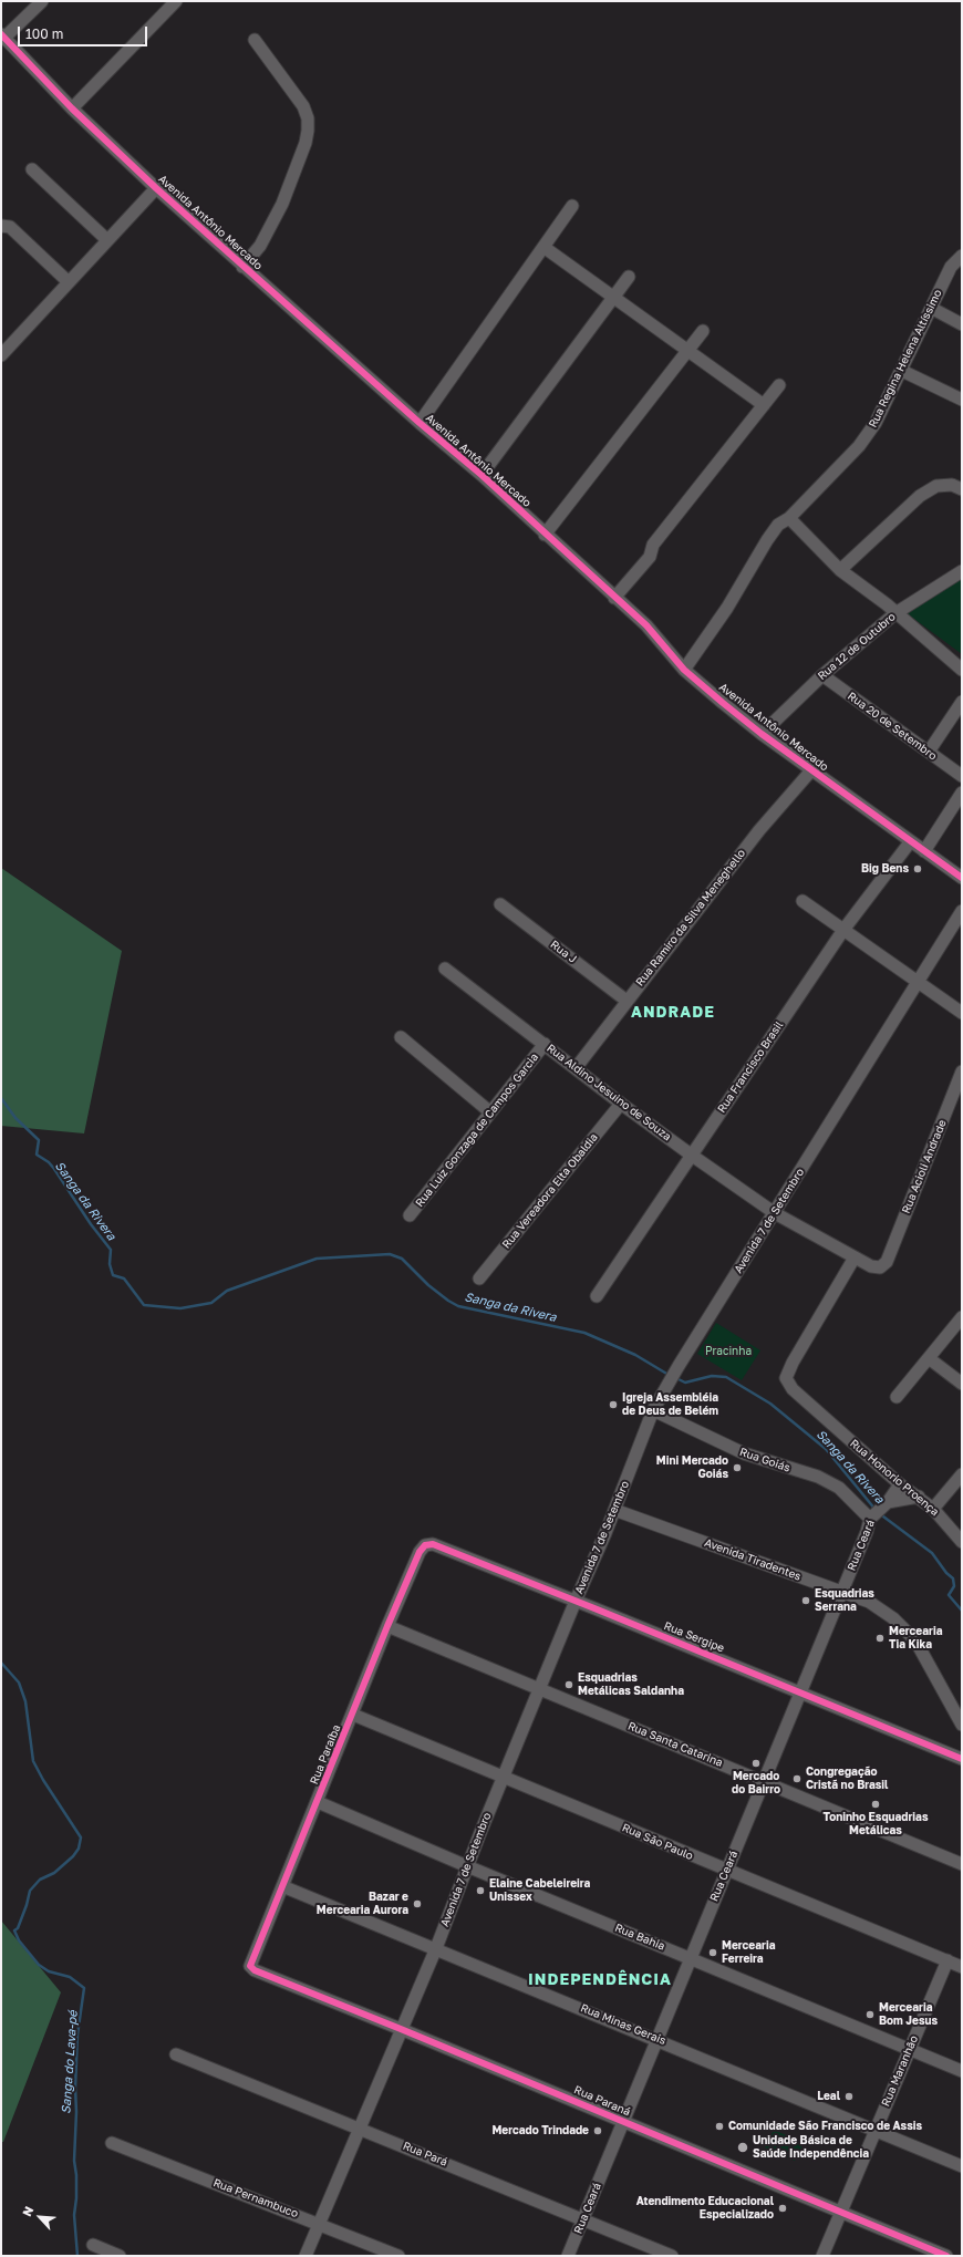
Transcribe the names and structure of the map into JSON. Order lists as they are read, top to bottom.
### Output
{
  "streets": {
    "street": [
      "Avenida Antônio Mercado",
      "Rua Regina Helena Altíssimo",
      "Rua 12 de Outubro",
      "Rua 20 de Setembro",
      "Rua Ramiro da Silva Meneghello",
      "Rua J",
      "Rua Francisco Brasil",
      "Rua Aldino Jesuino de Souza",
      "Rua Luiz Gonzaga de Campos Garcia",
      "Rua Acioli Andrade",
      "Rua Vereadora Elta Obaldia",
      "Avenida 7 de Setembro",
      "Rua Goiás",
      "Rua Honorio Proença",
      "Rua Ceará",
      "Avenida Tiradentes",
      "Rua Sergipe",
      "Rua Santa Catarina",
      "Rua Paraíba",
      "Rua São Paulo",
      "Rua Bahia",
      "Rua Minas Gerais",
      "Rua Maranhão",
      "Rua Paraná",
      "Rua Pará",
      "Rua Pernambuco"
    ]
  },
  "crossings": [
    ["Avenida Antônio Mercado", "Rua Regina Helena Altíssimo"],
    ["Avenida Antônio Mercado", "Rua 12 de Outubro"],
    ["Avenida Antônio Mercado", "Rua Ramiro da Silva Meneghello"],
    ["Avenida Antônio Mercado", "Rua Francisco Brasil"],
    ["Rua 12 de Outubro", "Rua 20 de Setembro"],
    ["Rua Ramiro da Silva Meneghello", "Rua J"],
    ["Rua Ramiro da Silva Meneghello", "Rua Aldino Jesuino de Souza"],
    ["Rua Francisco Brasil", "Rua Aldino Jesuino de Souza"],
    ["Rua Aldino Jesuino de Souza", "Rua Luiz Gonzaga de Campos Garcia"],
    ["Rua Aldino Jesuino de Souza", "Rua Acioli Andrade"],
    ["Rua Aldino Jesuino de Souza", "Rua Vereadora Elta Obaldia"],
    ["Rua Aldino Jesuino de Souza", "Avenida 7 de Setembro"],
    ["Rua Aldino Jesuino de Souza", "Rua Honorio Proença"],
    ["Avenida 7 de Setembro", "Rua Goiás"],
    ["Avenida 7 de Setembro", "Avenida Tiradentes"],
    ["Avenida 7 de Setembro", "Rua Sergipe"],
    ["Avenida 7 de Setembro", "Rua Santa Catarina"],
    ["Avenida 7 de Setembro", "Rua São Paulo"],
    ["Avenida 7 de Setembro", "Rua Bahia"],
    ["Avenida 7 de Setembro", "Rua Minas Gerais"],
    ["Avenida 7 de Setembro", "Rua Paraná"],
    ["Avenida 7 de Setembro", "Rua Pará"],
    ["Avenida 7 de Setembro", "Rua Pernambuco"],
    ["Rua Goiás", "Rua Ceará"],
    ["Rua Honorio Proença", "Rua Ceará"],
    ["Rua Ceará", "Avenida Tiradentes"],
    ["Rua Ceará", "Rua Sergipe"],
    ["Rua Ceará", "Rua Santa Catarina"],
    ["Rua Ceará", "Rua São Paulo"],
    ["Rua Ceará", "Rua Bahia"],
    ["Rua Ceará", "Rua Minas Gerais"],
    ["Rua Ceará", "Rua Paraná"],
    ["Rua Ceará", "Rua Pará"],
    ["Rua Sergipe", "Rua Paraíba"],
    ["Rua Santa Catarina", "Rua Paraíba"],
    ["Rua Paraíba", "Rua São Paulo"],
    ["Rua Paraíba", "Rua Bahia"],
    ["Rua Paraíba", "Rua Minas Gerais"],
    ["Rua Paraíba", "Rua Paraná"],
    ["Rua São Paulo", "Rua Maranhão"],
    ["Rua Bahia", "Rua Maranhão"],
    ["Rua Minas Gerais", "Rua Maranhão"],
    ["Rua Maranhão", "Rua Paraná"]
  ],
  "districts": ["ANDRADE", "INDEPENDÊNCIA"],
  "water": ["Sanga da Rivera", "Sanga do Lava-pé"],
  "parks": ["Pracinha"],
  "places": [
    "Big Bens",
    "Igreja Assembléia de Deus de Belém",
    "Mini Mercado Goiás",
    "Esquadrias Serrana",
    "Mercearia Tia Kika",
    "Esquadrias Metálicas Saldanha",
    "Mercado do Bairro",
    "Congregação Cristã no Brasil",
    "Toninho Esquadrias Metálicas",
    "Elaine Cabeleireira Unissex",
    "Bazar e Mercearia Aurora",
    "Mercearia Ferreira",
    "Mercearia Bom Jesus",
    "Leal",
    "Comunidade São Francisco de Assis",
    "Mercado Trindade",
    "Unidade Básica de Saúde Independência",
    "Atendimento Educacional Especializado"
  ],
  "scale_bar": "100 m",
  "north": "top left"
}
